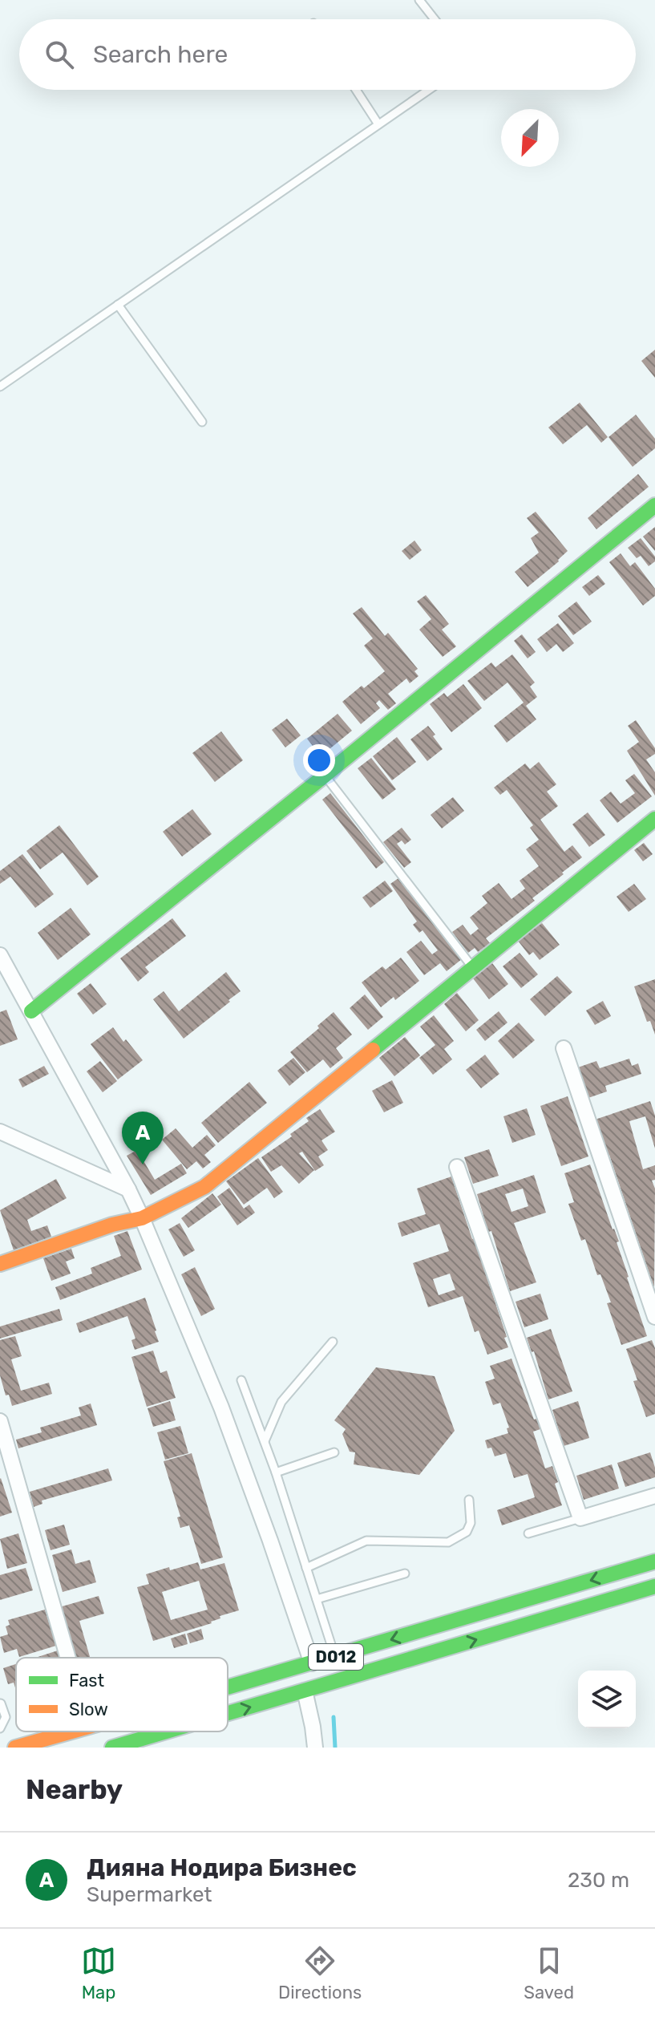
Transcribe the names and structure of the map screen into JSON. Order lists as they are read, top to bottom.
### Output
{
  "streets": {
    "main road": ["D012"]
  },
  "legend": ["Fast", "Slow"],
  "north": "bottom left",
  "page": {
    "search": "Search here",
    "pins": "A",
    "heading": "Nearby",
    "list": [
      {
        "mark": "A",
        "name": "Дияна Нодира Бизнес",
        "note": "Supermarket",
        "value": "230 m"
      }
    ],
    "nav": ["Map", "Directions", "Saved"]
  }
}
